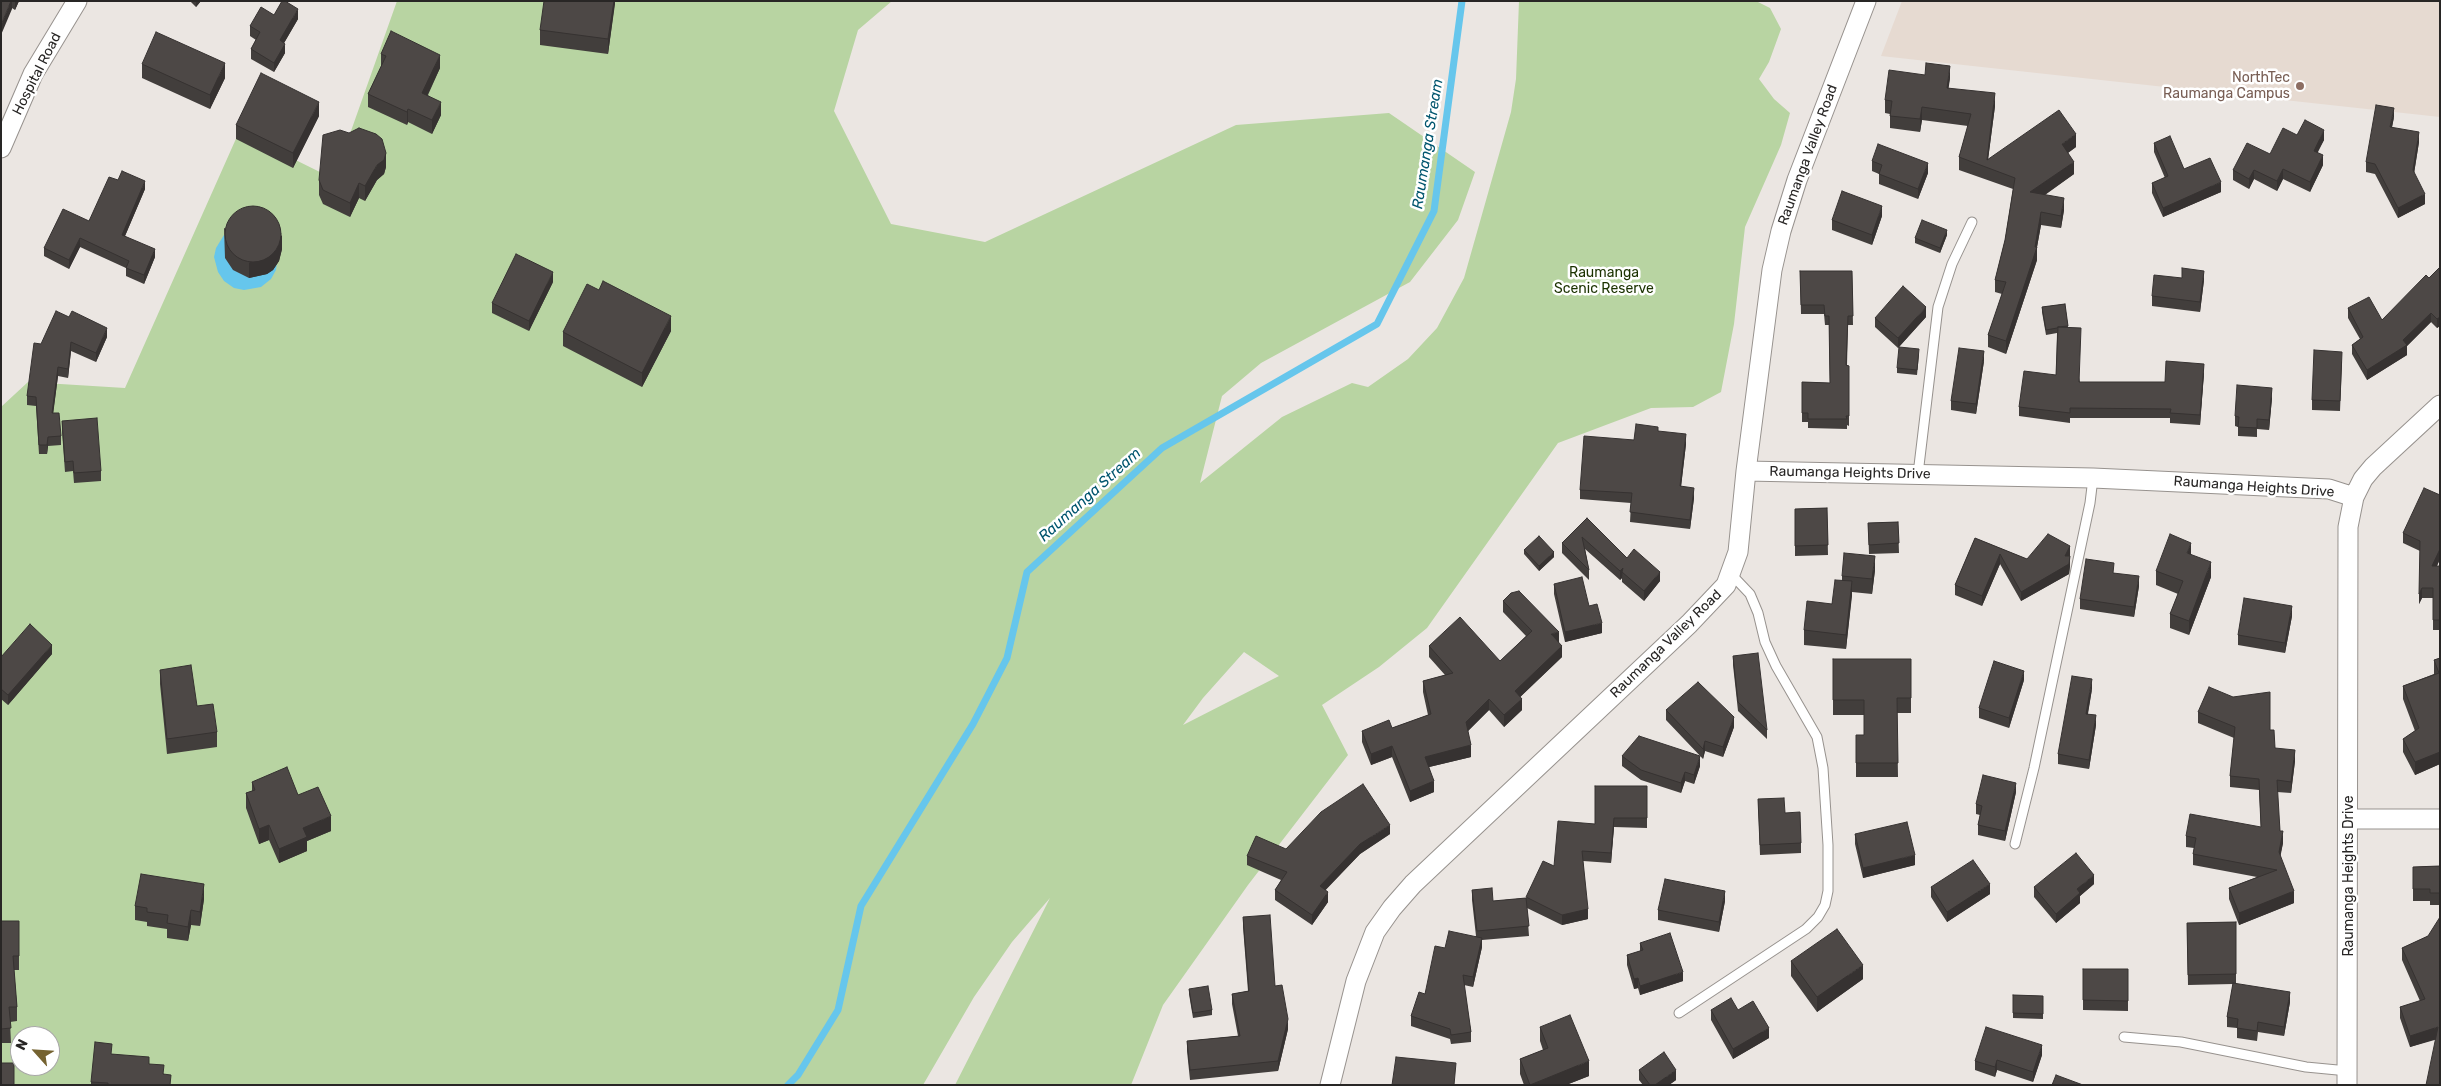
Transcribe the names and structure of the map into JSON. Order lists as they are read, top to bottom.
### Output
{
  "streets": {
    "street": ["Hospital Road", "Raumanga Valley Road", "Raumanga Heights Drive"]
  },
  "crossings": [
    ["Raumanga Valley Road", "Raumanga Heights Drive"]
  ],
  "water": ["Raumanga Stream"],
  "parks": ["Raumanga Scenic Reserve"],
  "places": ["NorthTec Raumanga Campus"],
  "north": "top left"
}
